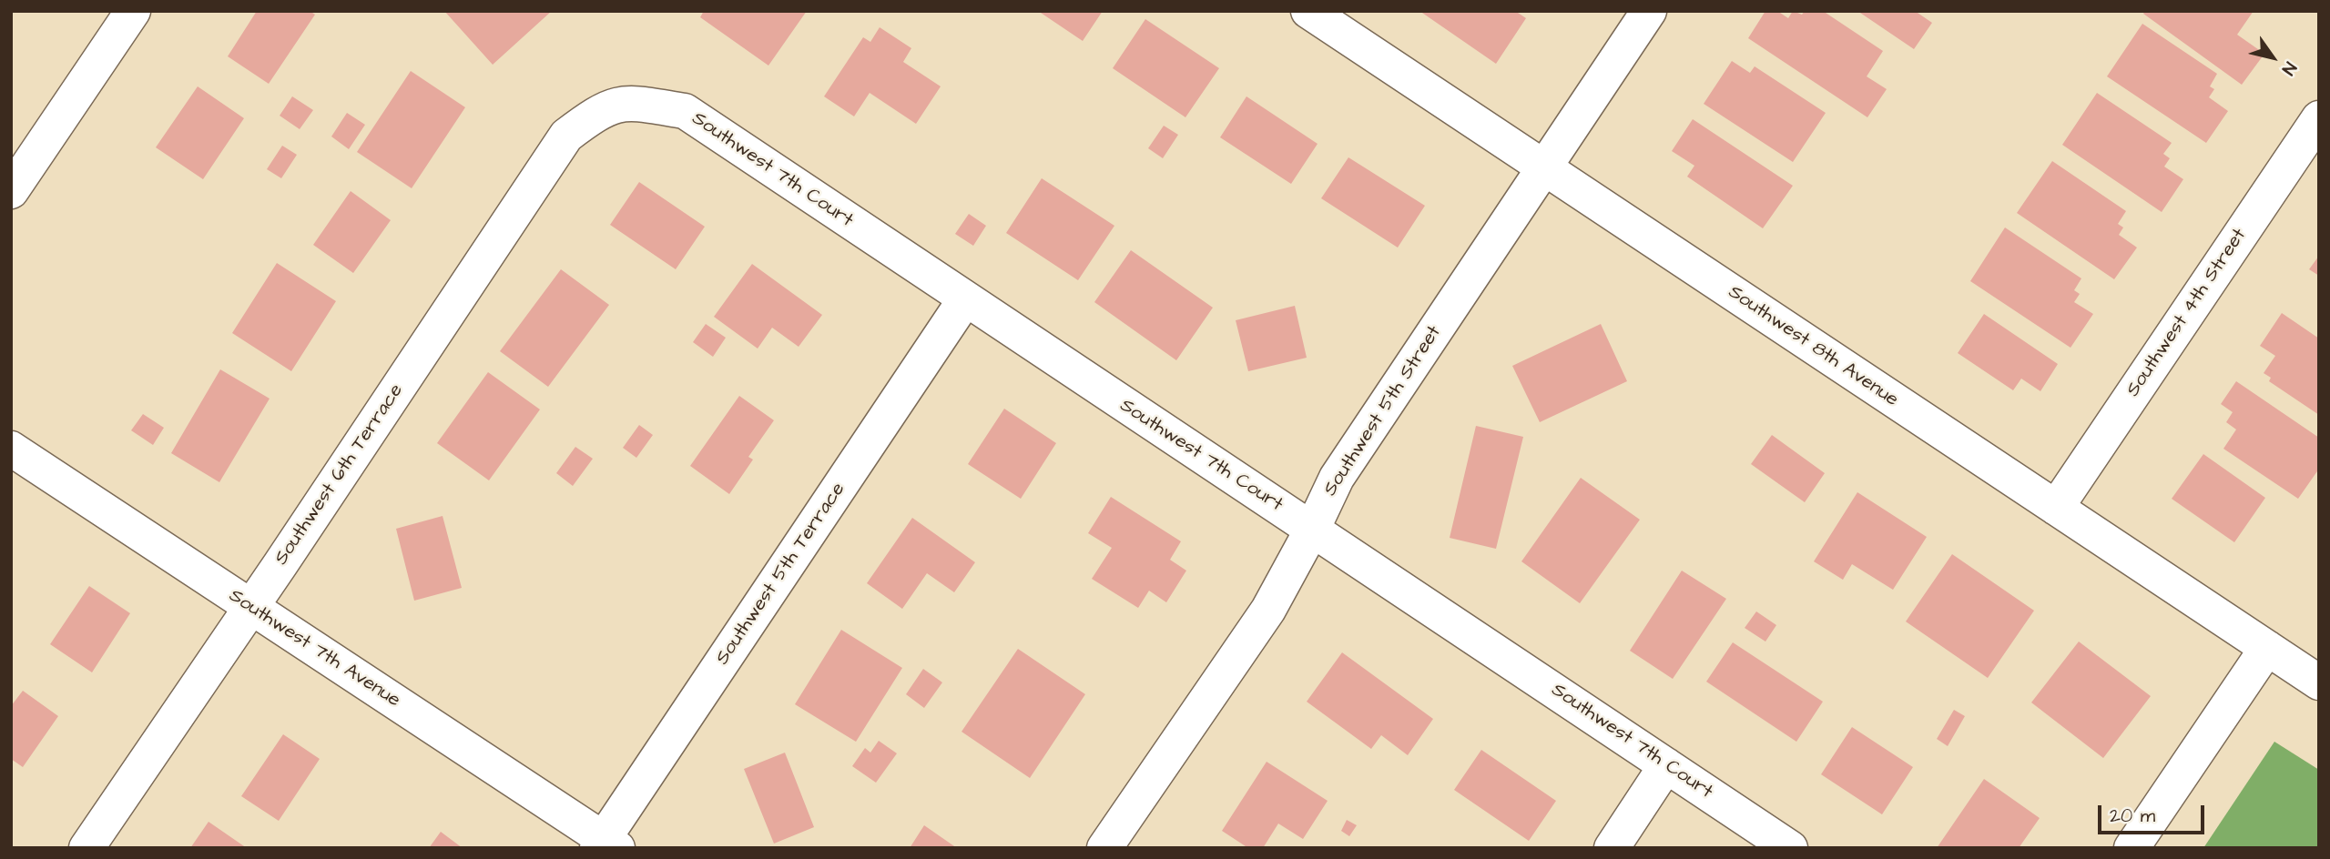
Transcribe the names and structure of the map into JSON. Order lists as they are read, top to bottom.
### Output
{
  "streets": {
    "street": [
      "Southwest 7th Court",
      "Southwest 4th Street",
      "Southwest 8th Avenue",
      "Southwest 5th Street",
      "Southwest 6th Terrace",
      "Southwest 5th Terrace",
      "Southwest 7th Avenue"
    ]
  },
  "crossings": [
    ["Southwest 7th Court", "Southwest 5th Street"],
    ["Southwest 7th Court", "Southwest 6th Terrace"],
    ["Southwest 7th Court", "Southwest 5th Terrace"],
    ["Southwest 4th Street", "Southwest 8th Avenue"],
    ["Southwest 8th Avenue", "Southwest 5th Street"],
    ["Southwest 6th Terrace", "Southwest 7th Avenue"],
    ["Southwest 5th Terrace", "Southwest 7th Avenue"]
  ],
  "scale_bar": "20 m",
  "north": "bottom right"
}
